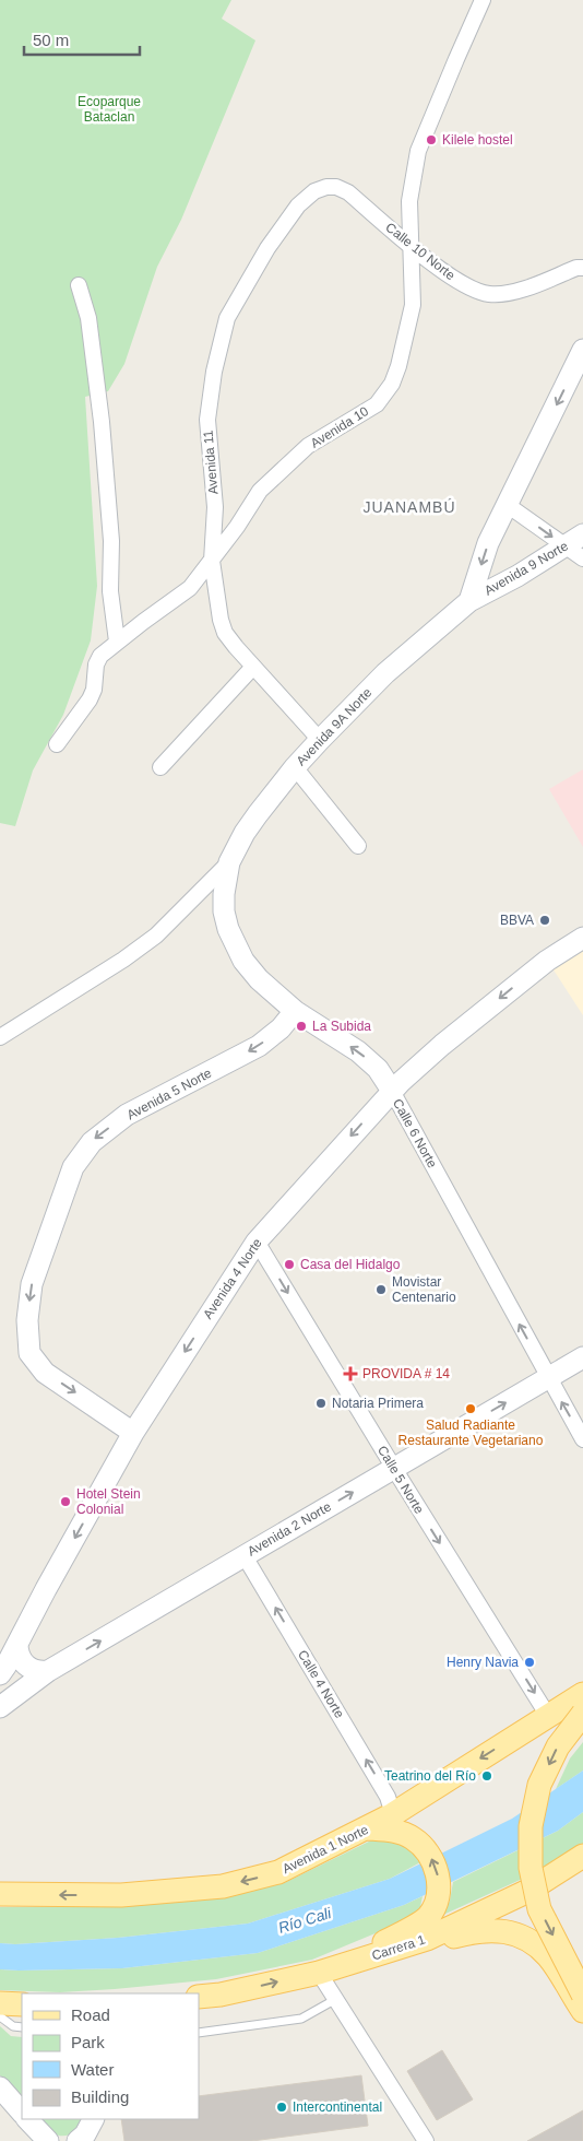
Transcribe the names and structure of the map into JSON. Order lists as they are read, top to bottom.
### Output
{
  "streets": {
    "main road": [
      "Avenida 9 Norte",
      "Avenida 9A Norte",
      "Avenida 5 Norte",
      "Calle 6 Norte",
      "Avenida 4 Norte",
      "Avenida 2 Norte",
      "Avenida 1 Norte",
      "Carrera 1"
    ],
    "street": [
      "Calle 10 Norte",
      "Avenida 10",
      "Avenida 11",
      "Calle 5 Norte",
      "Calle 4 Norte"
    ]
  },
  "crossings": [
    ["Calle 10 Norte", "Avenida 10"],
    ["Calle 10 Norte", "Avenida 11"],
    ["Avenida 10", "Avenida 11"],
    ["Avenida 11", "Avenida 9A Norte"],
    ["Avenida 9 Norte", "Avenida 9A Norte"],
    ["Avenida 9A Norte", "Calle 6 Norte"],
    ["Avenida 5 Norte", "Calle 6 Norte"],
    ["Avenida 5 Norte", "Avenida 4 Norte"],
    ["Calle 6 Norte", "Avenida 4 Norte"],
    ["Calle 6 Norte", "Avenida 2 Norte"],
    ["Avenida 4 Norte", "Calle 5 Norte"],
    ["Calle 5 Norte", "Avenida 2 Norte"],
    ["Calle 5 Norte", "Avenida 1 Norte"],
    ["Avenida 2 Norte", "Calle 4 Norte"],
    ["Calle 4 Norte", "Avenida 1 Norte"]
  ],
  "one_way": [
    "Calle 6 Norte",
    "Avenida 4 Norte",
    "Calle 5 Norte",
    "Avenida 2 Norte",
    "Calle 4 Norte",
    "Avenida 1 Norte"
  ],
  "districts": ["JUANAMBÚ"],
  "water": ["Río Cali"],
  "parks": ["Ecoparque Bataclan"],
  "places": {
    "other": [
      "Kilele hostel",
      "BBVA",
      "La Subida",
      "Casa del Hidalgo",
      "Movistar Centenario",
      "Notaria Primera",
      "Salud Radiante Restaurante Vegetariano",
      "Hotel Stein Colonial",
      "Henry Navia",
      "Teatrino del Río",
      "Intercontinental"
    ],
    "health": ["PROVIDA # 14"]
  },
  "legend": [
    "Road",
    "Park",
    "Water",
    "Building"
  ],
  "scale_bar": "50 m"
}
